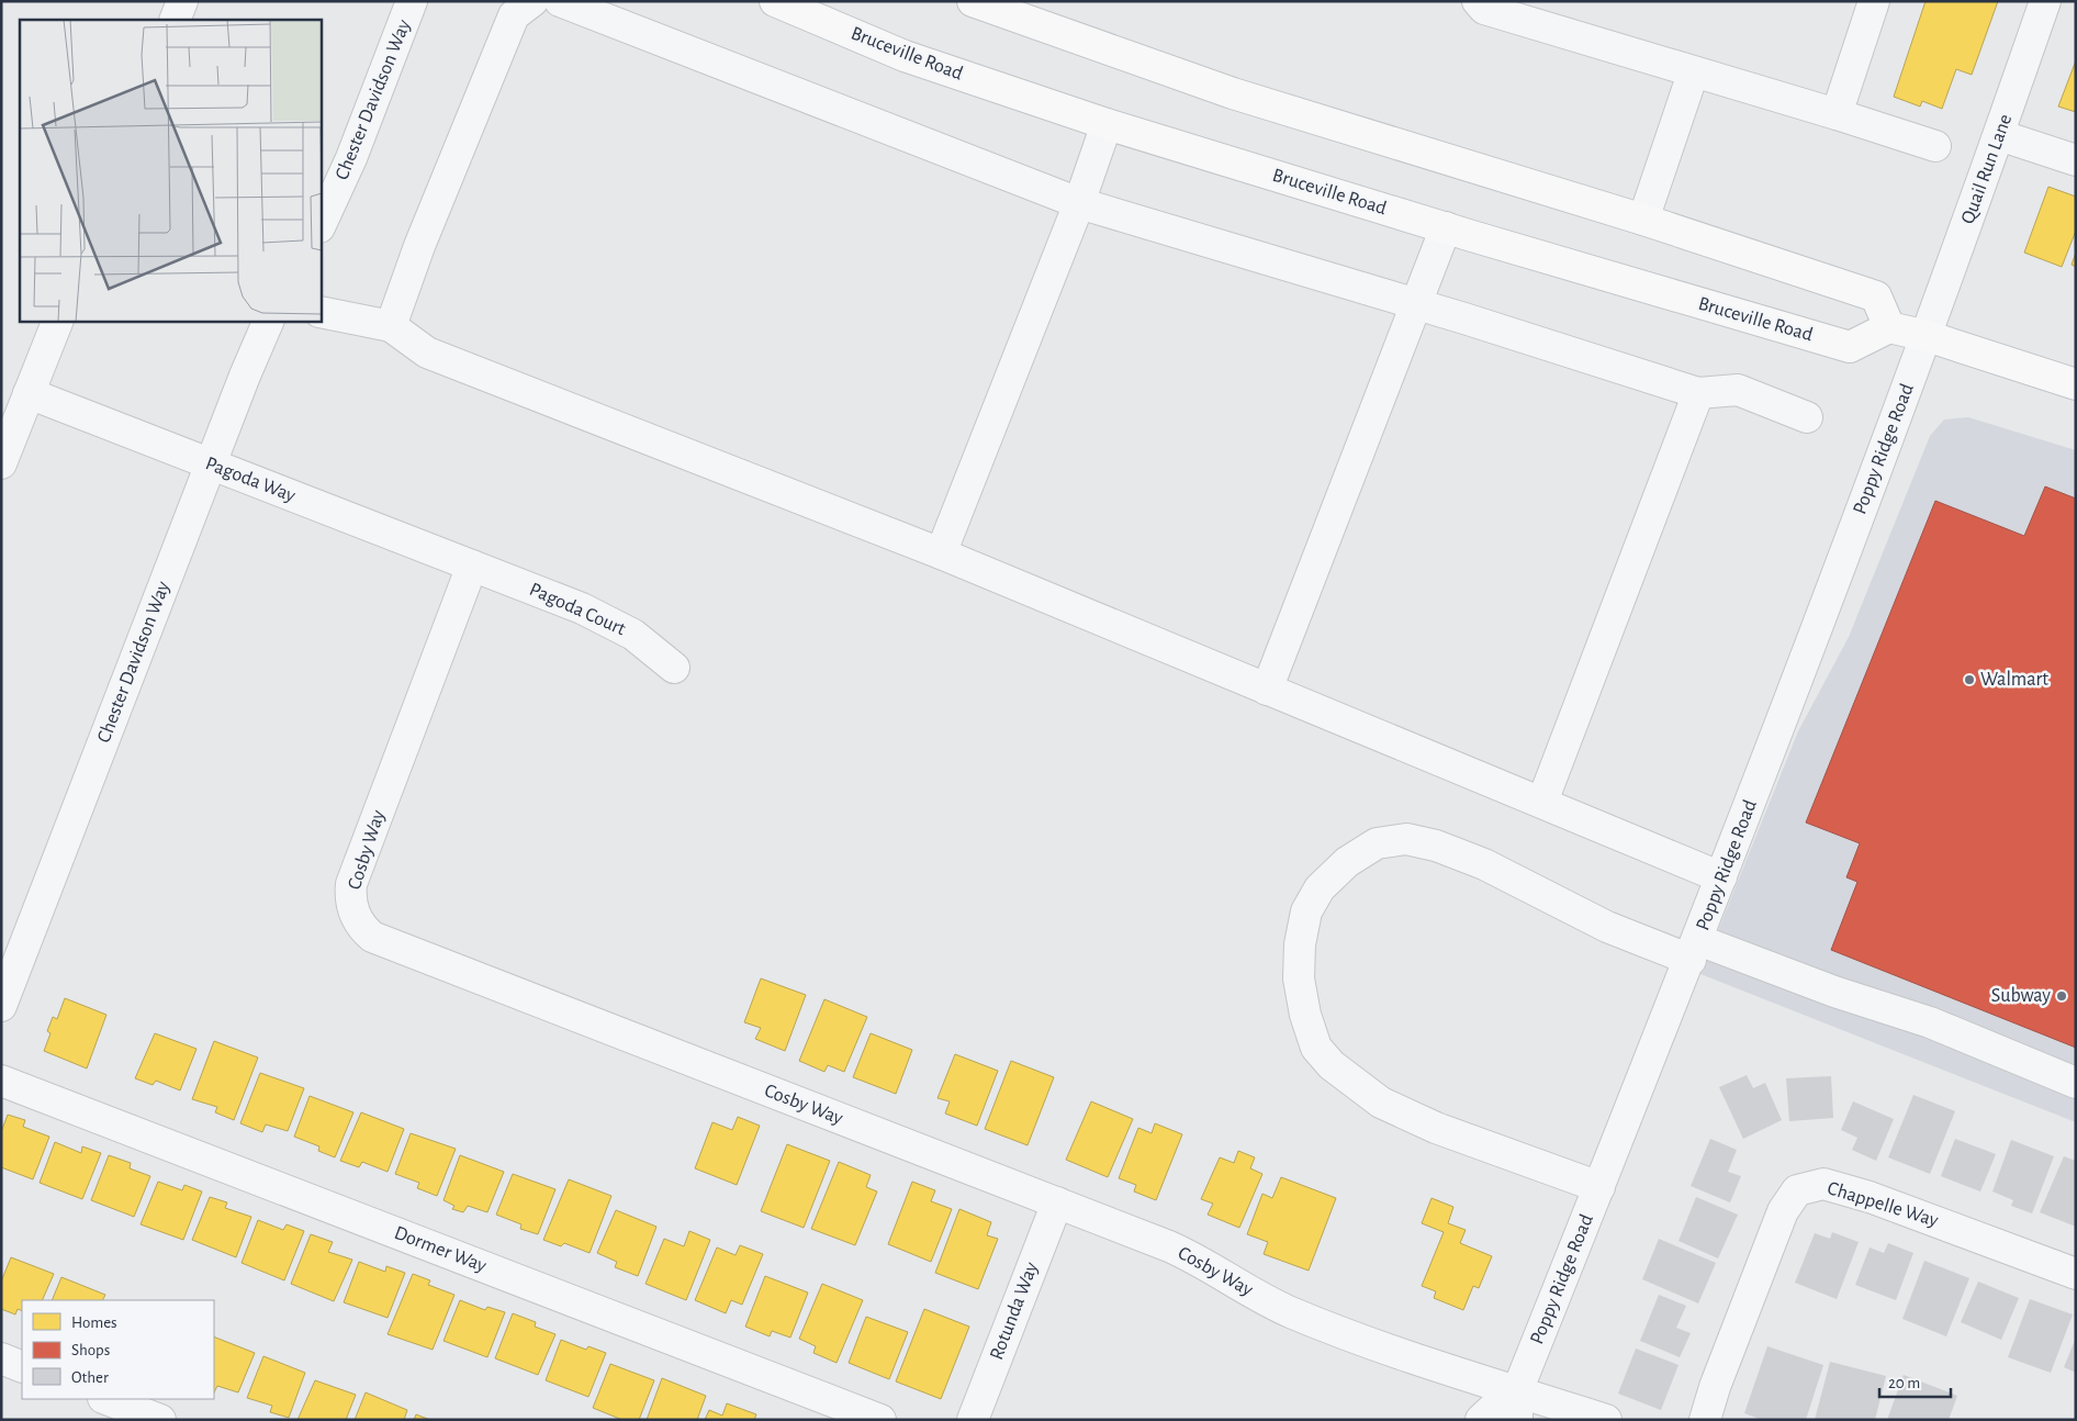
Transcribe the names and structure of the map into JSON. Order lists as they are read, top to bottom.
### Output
{
  "streets": {
    "main road": ["Bruceville Road"],
    "street": [
      "Chester Davidson Way",
      "Quail Run Lane",
      "Poppy Ridge Road",
      "Pagoda Way",
      "Pagoda Court",
      "Cosby Way",
      "Chappelle Way",
      "Dormer Way",
      "Rotunda Way"
    ]
  },
  "crossings": [
    ["Chester Davidson Way", "Pagoda Way"],
    ["Quail Run Lane", "Poppy Ridge Road"],
    ["Poppy Ridge Road", "Cosby Way"],
    ["Pagoda Way", "Pagoda Court"],
    ["Pagoda Way", "Cosby Way"],
    ["Pagoda Court", "Cosby Way"],
    ["Cosby Way", "Rotunda Way"]
  ],
  "places": ["Walmart", "Subway"],
  "legend": ["Homes", "Shops", "Other"],
  "scale_bar": "20 m"
}
